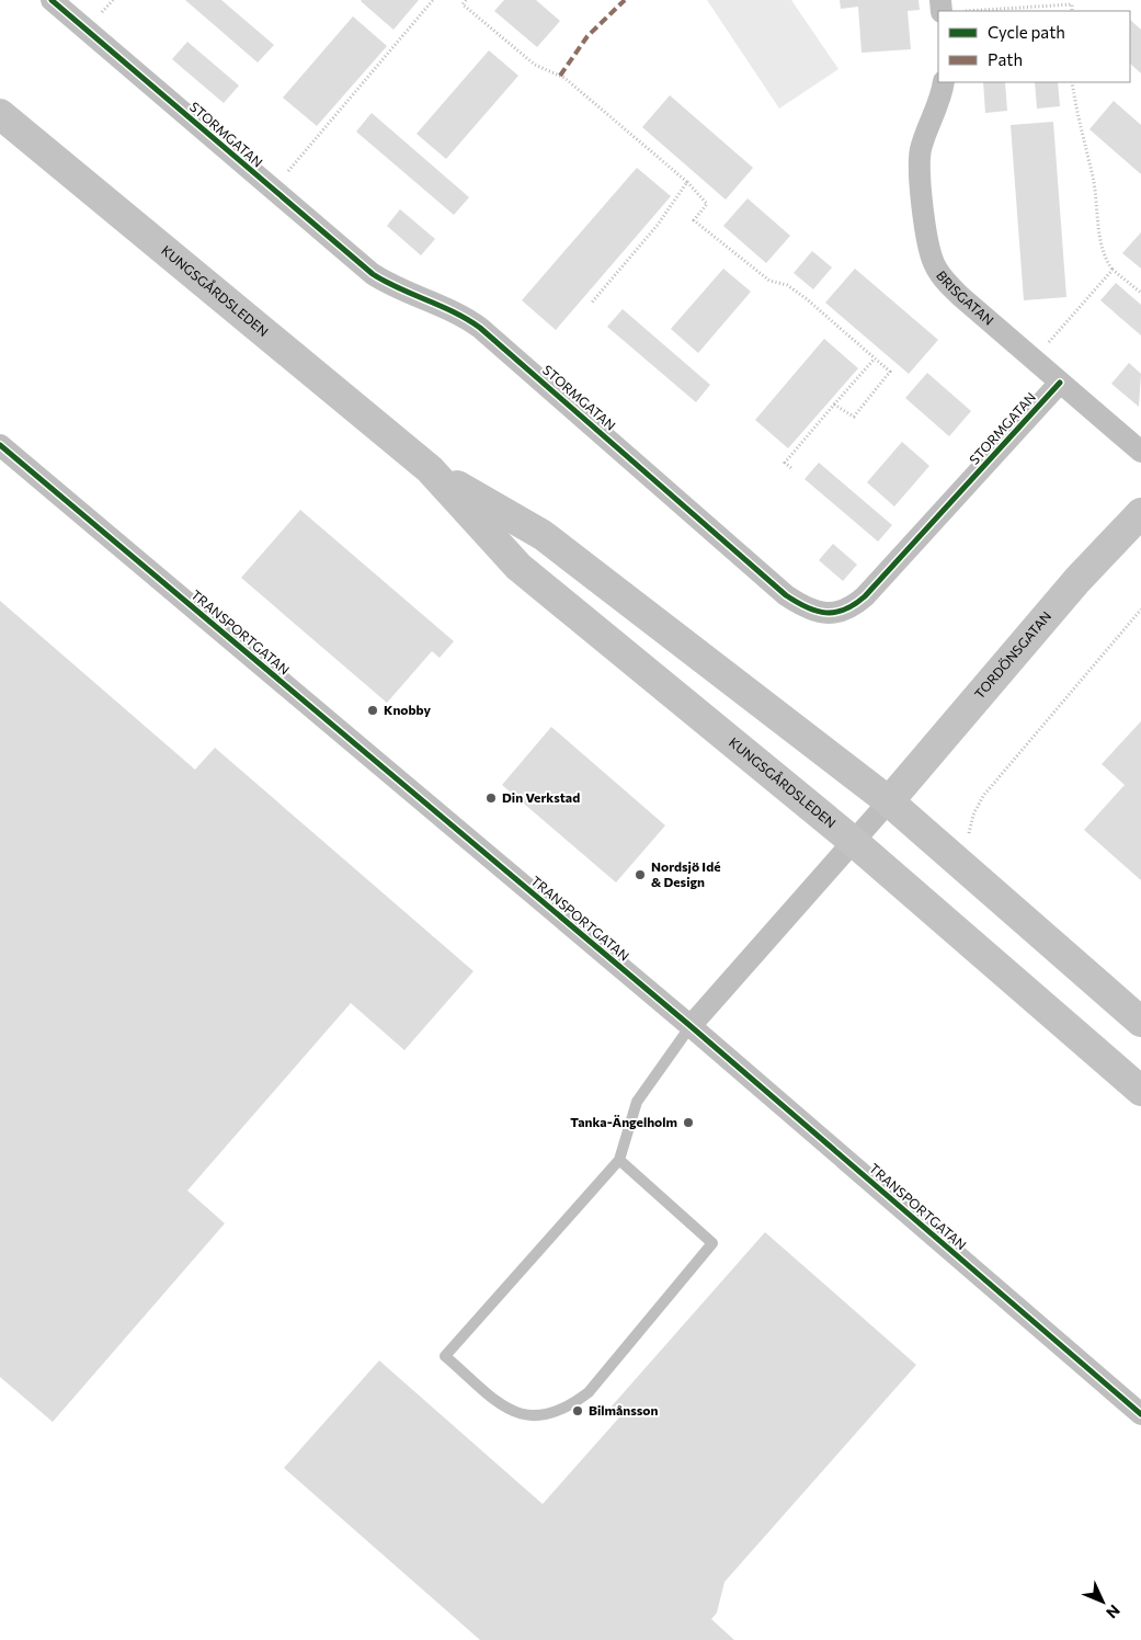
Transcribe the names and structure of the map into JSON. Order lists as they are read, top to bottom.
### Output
{
  "streets": {
    "main road": ["KUNGSGÅRDSLEDEN", "TORDÖNSGATAN"],
    "street": ["STORMGATAN", "BRISGATAN", "TRANSPORTGATAN"]
  },
  "crossings": [
    ["STORMGATAN", "BRISGATAN"],
    ["KUNGSGÅRDSLEDEN", "TORDÖNSGATAN"]
  ],
  "places": [
    "Knobby",
    "Din Verkstad",
    "Nordsjö Idé & Design",
    "Tanka-Ängelholm",
    "Bilmånsson"
  ],
  "legend": ["Cycle path", "Path"],
  "north": "bottom right"
}
